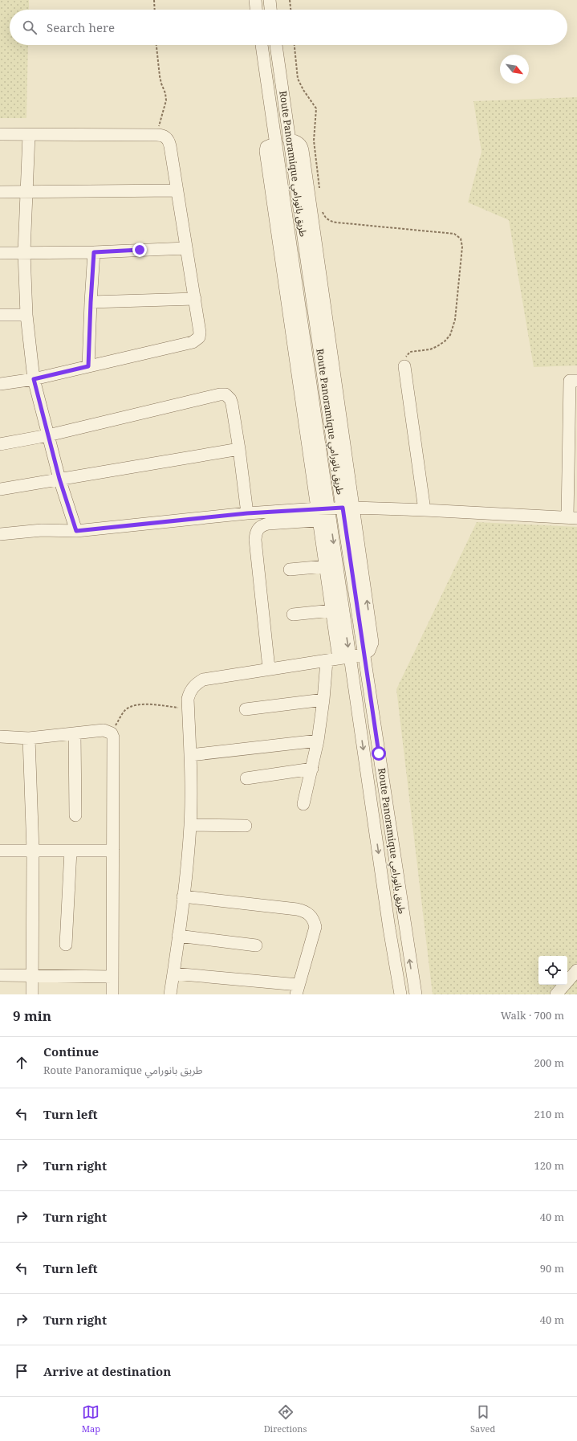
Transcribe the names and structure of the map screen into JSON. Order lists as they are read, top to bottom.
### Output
{
  "streets": {
    "street": ["Route Panoramique طريق بانورامي"]
  },
  "north": "bottom right",
  "page": {
    "search": "Search here",
    "heading": ["9 min", "Walk · 700 m"],
    "list": [
      ["Continue", "Route Panoramique طريق بانورامي", "200 m"],
      ["Turn left", "210 m"],
      ["Turn right", "120 m"],
      ["Turn right", "40 m"],
      ["Turn left", "90 m"],
      ["Turn right", "40 m"],
      "Arrive at destination"
    ],
    "nav": ["Map", "Directions", "Saved"]
  }
}
